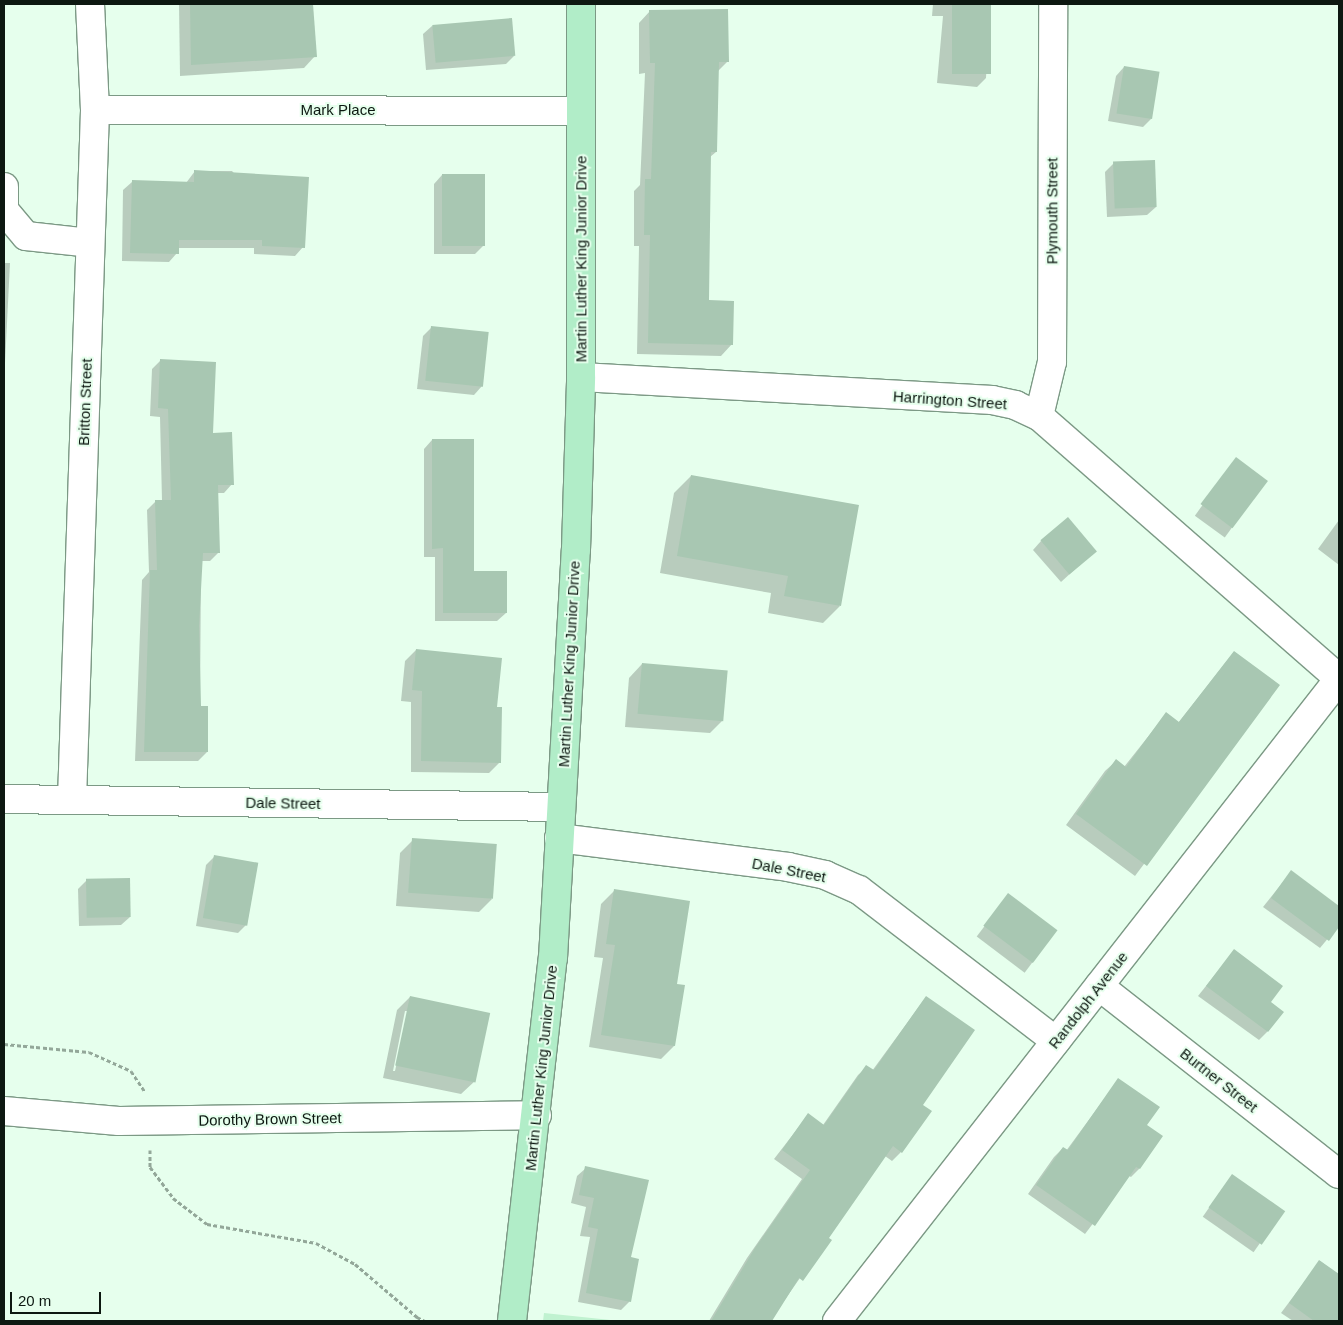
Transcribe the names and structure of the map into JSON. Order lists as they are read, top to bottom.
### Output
{
  "streets": {
    "main road": ["Martin Luther King Junior Drive"],
    "street": [
      "Mark Place",
      "Plymouth Street",
      "Harrington Street",
      "Britton Street",
      "Dale Street",
      "Randolph Avenue",
      "Burtner Street",
      "Dorothy Brown Street"
    ]
  },
  "crossings": [
    ["Mark Place", "Martin Luther King Junior Drive"],
    ["Mark Place", "Britton Street"],
    ["Plymouth Street", "Harrington Street"],
    ["Martin Luther King Junior Drive", "Harrington Street"],
    ["Martin Luther King Junior Drive", "Dale Street"],
    ["Martin Luther King Junior Drive", "Dorothy Brown Street"],
    ["Harrington Street", "Randolph Avenue"],
    ["Britton Street", "Dale Street"],
    ["Dale Street", "Randolph Avenue"],
    ["Randolph Avenue", "Burtner Street"]
  ],
  "scale_bar": "20 m"
}
